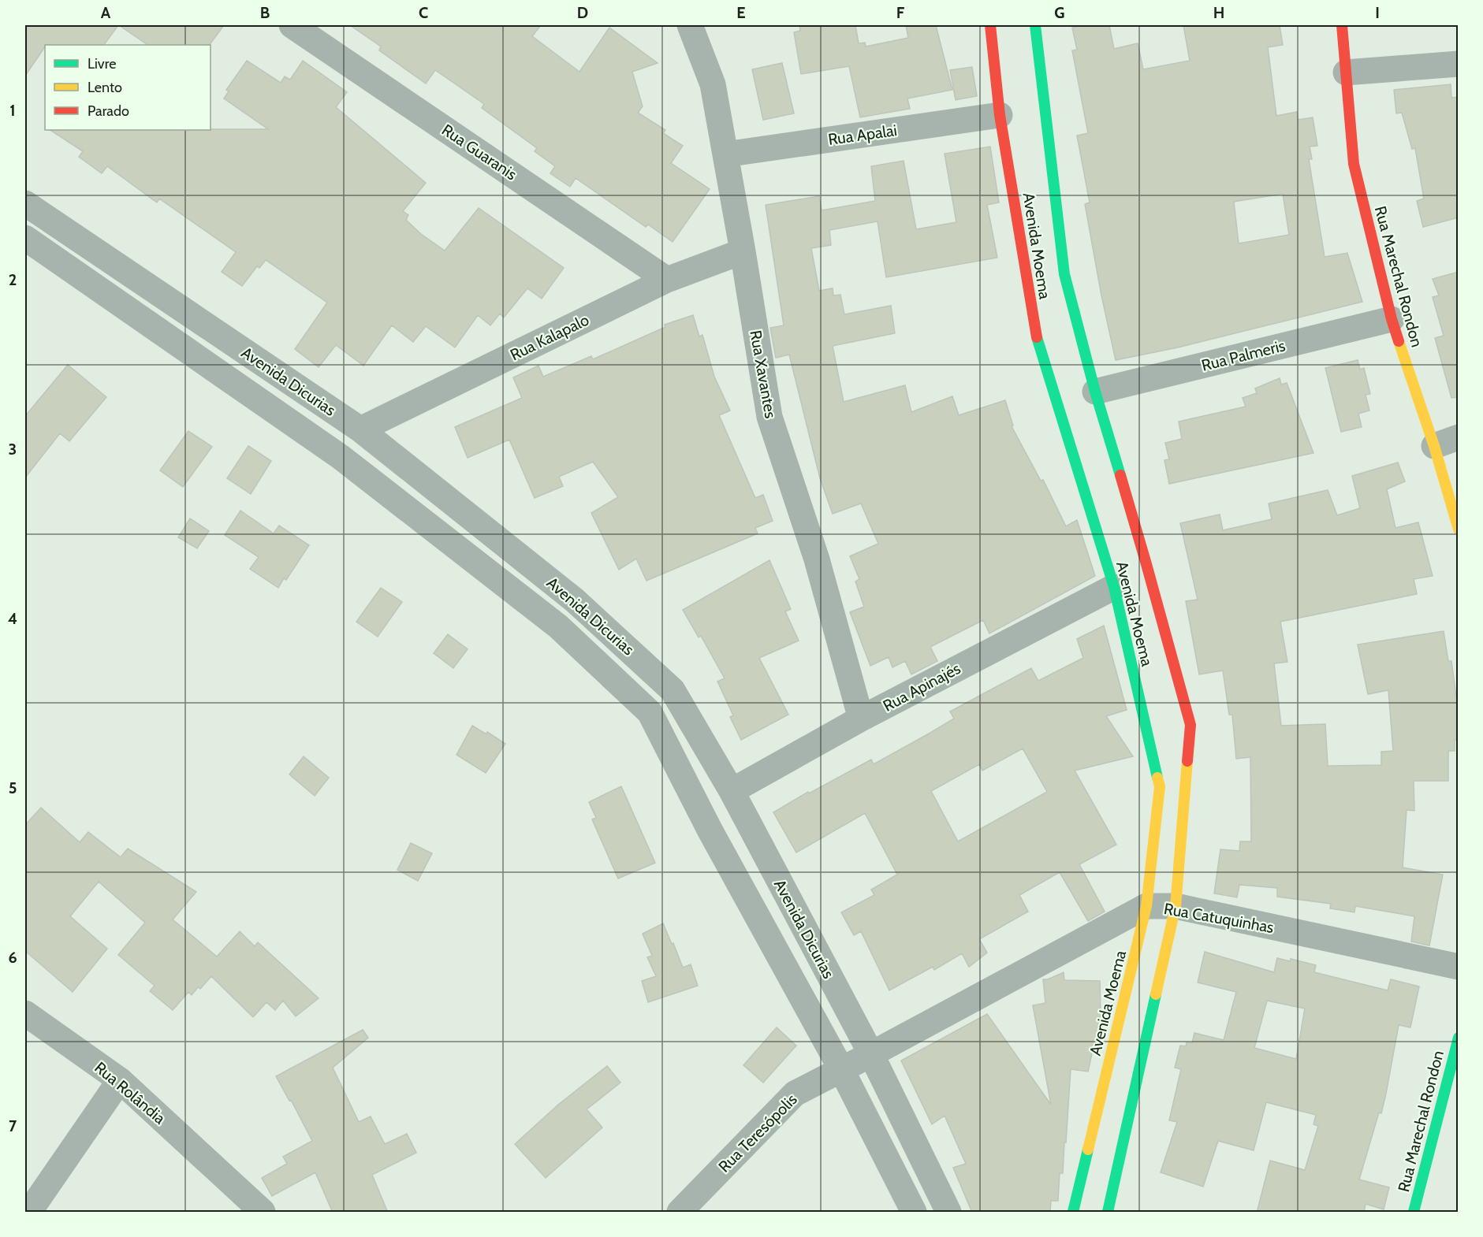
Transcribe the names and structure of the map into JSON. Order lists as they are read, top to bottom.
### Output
{
  "streets": {
    "street": [
      "Rua Apalai",
      "Rua Guaranis",
      "Avenida Moema",
      "Rua Marechal Rondon",
      "Rua Kalapalo",
      "Rua Palmeris",
      "Rua Xavantes",
      "Avenida Dicurias",
      "Rua Apinajés",
      "Rua Catuquinhas",
      "Rua Rolândia",
      "Rua Teresópolis"
    ]
  },
  "crossings": [
    ["Rua Apalai", "Avenida Moema"],
    ["Rua Apalai", "Rua Xavantes"],
    ["Rua Guaranis", "Rua Kalapalo"],
    ["Avenida Moema", "Rua Palmeris"],
    ["Avenida Moema", "Rua Apinajés"],
    ["Avenida Moema", "Rua Catuquinhas"],
    ["Rua Marechal Rondon", "Rua Palmeris"],
    ["Rua Kalapalo", "Rua Xavantes"],
    ["Rua Kalapalo", "Avenida Dicurias"],
    ["Rua Xavantes", "Rua Apinajés"],
    ["Avenida Dicurias", "Rua Apinajés"],
    ["Avenida Dicurias", "Rua Catuquinhas"],
    ["Avenida Dicurias", "Rua Teresópolis"],
    ["Rua Catuquinhas", "Rua Teresópolis"]
  ],
  "legend": ["Livre", "Lento", "Parado"],
  "grid": {
    "columns": [
      "A",
      "B",
      "C",
      "D",
      "E",
      "F",
      "G",
      "H",
      "I"
    ],
    "rows": [
      "1",
      "2",
      "3",
      "4",
      "5",
      "6",
      "7"
    ]
  }
}
